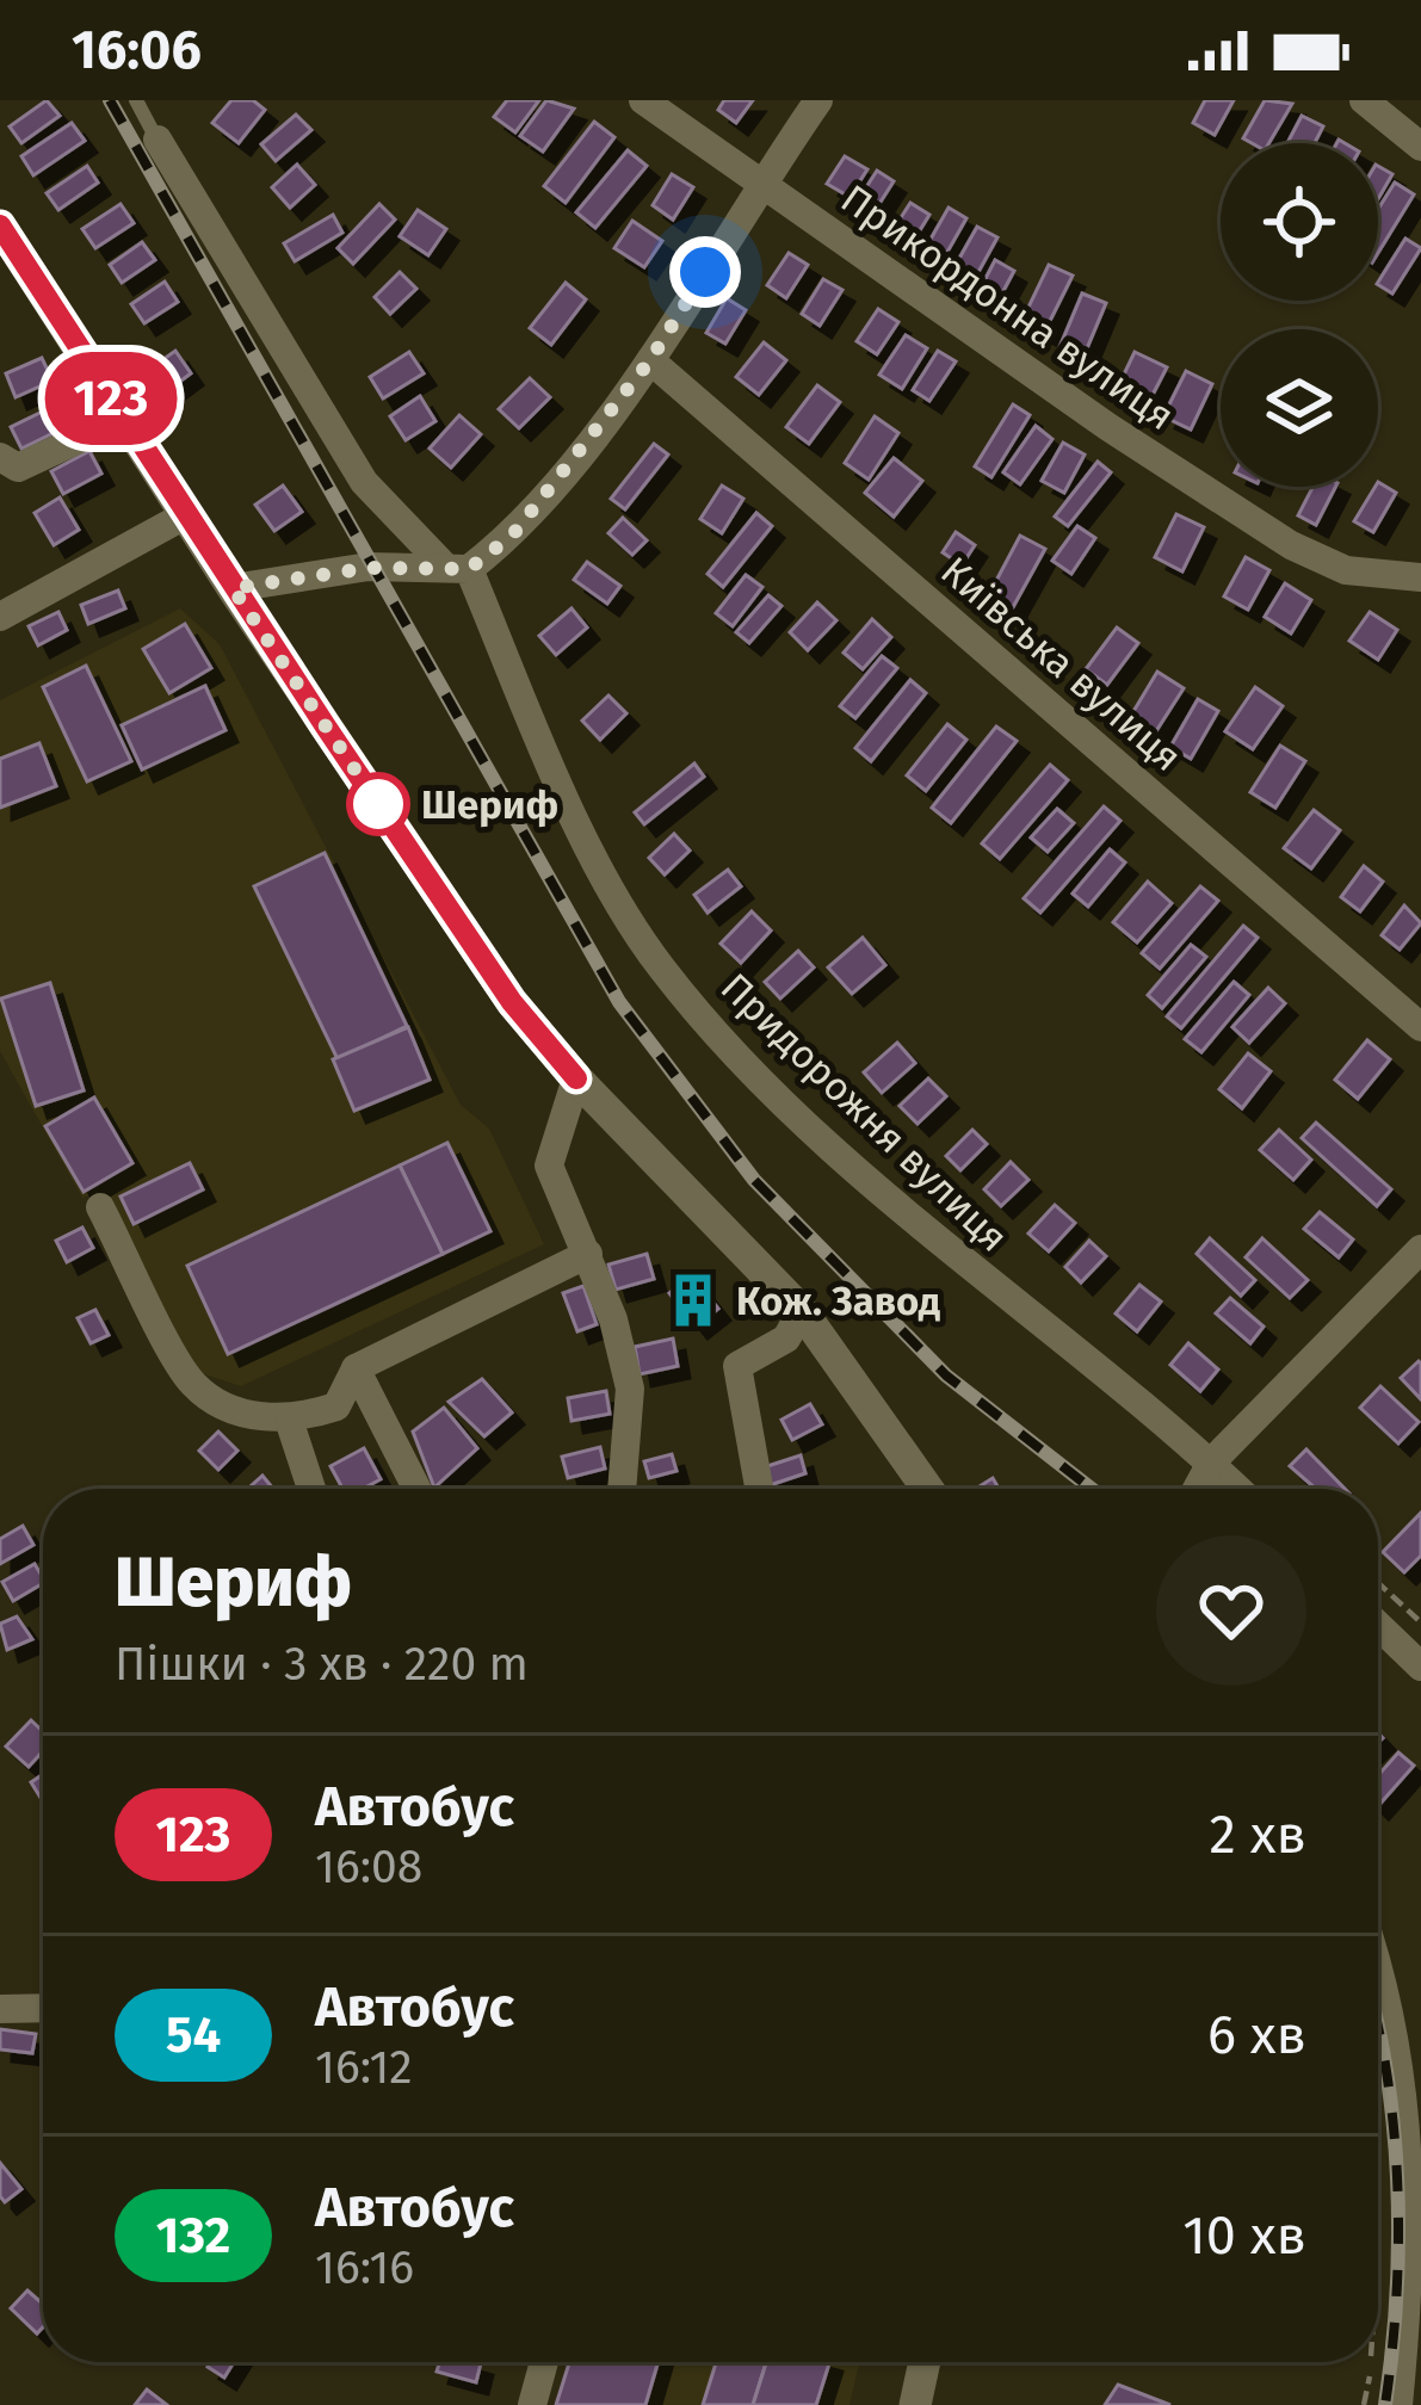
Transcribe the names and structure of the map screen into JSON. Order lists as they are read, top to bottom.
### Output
{
  "streets": {
    "street": ["Прикордонна вулиця", "Київська вулиця", "Придорожня вулиця"]
  },
  "places": {
    "other": ["Шериф"],
    "building": ["Кож. Завод"]
  },
  "lines": ["bus line 123"],
  "page": {
    "status": "16:06",
    "on_map": "123",
    "heading": ["Шериф", "Пішки · 3 хв · 220 m"],
    "list": [
      {
        "mark": "123",
        "name": "Автобус",
        "note": "16:08",
        "value": "2 хв"
      },
      {
        "mark": "54",
        "name": "Автобус",
        "note": "16:12",
        "value": "6 хв"
      },
      {
        "mark": "132",
        "name": "Автобус",
        "note": "16:16",
        "value": "10 хв"
      }
    ]
  }
}
